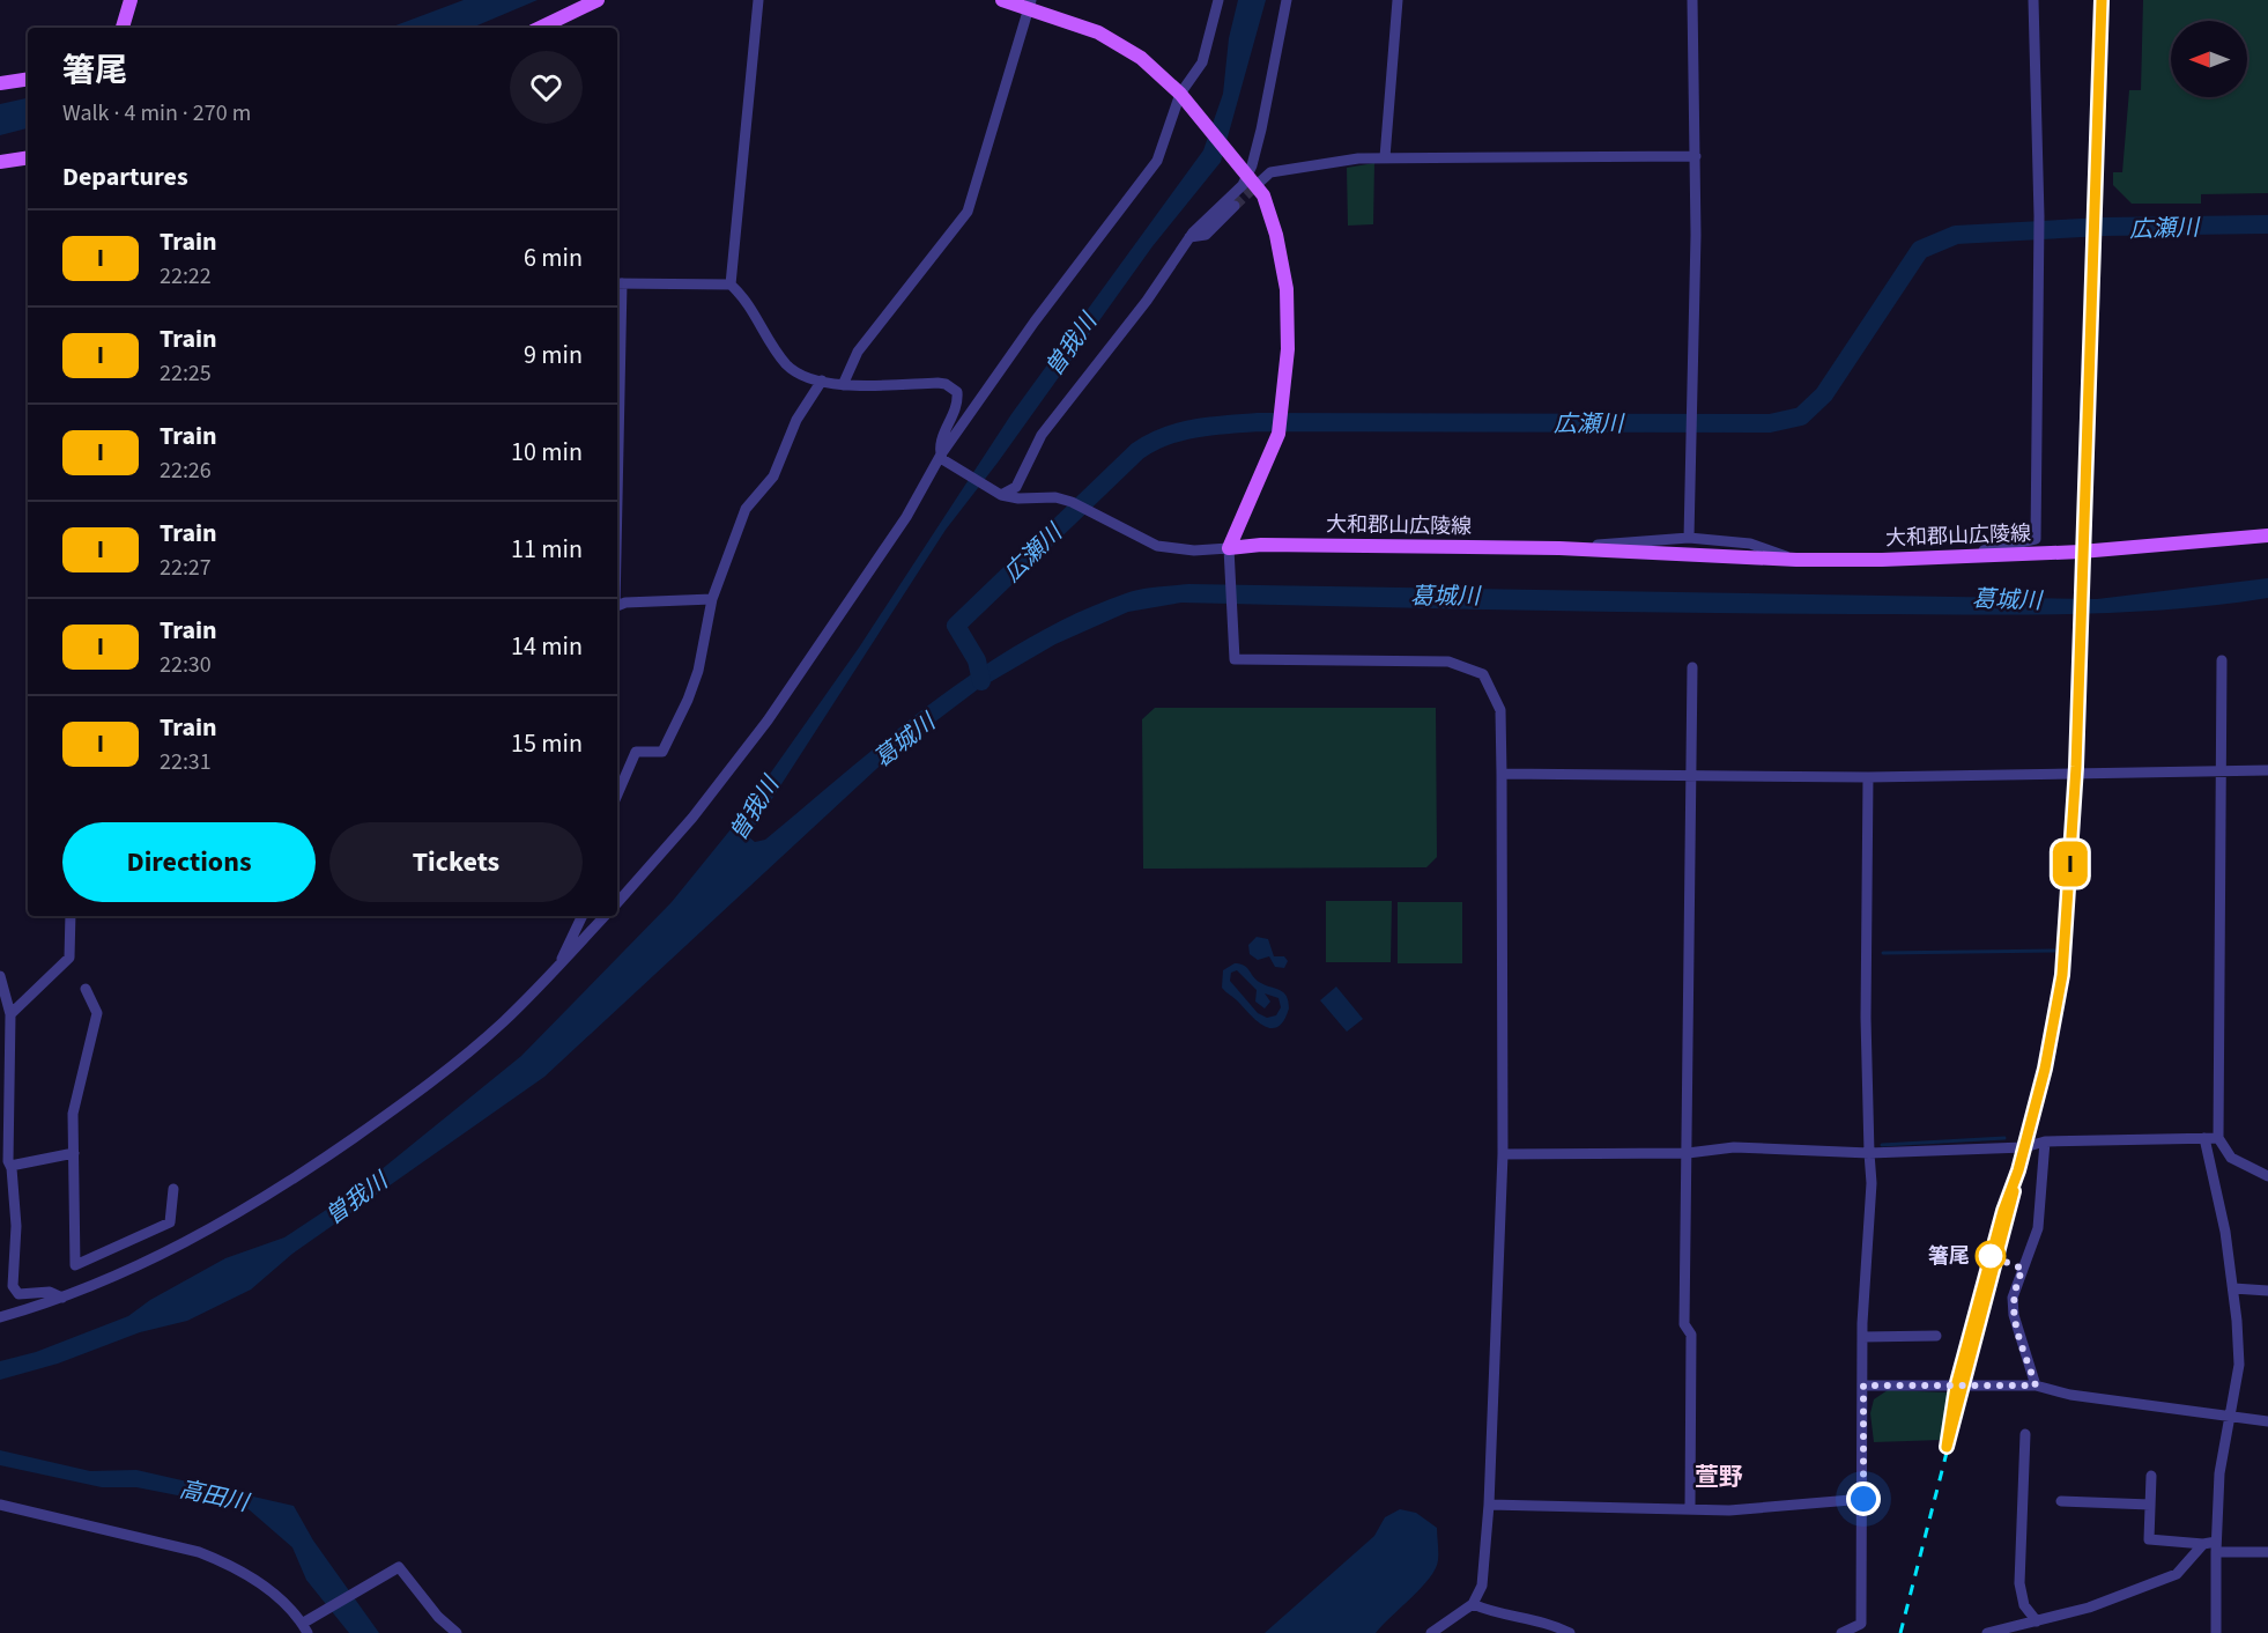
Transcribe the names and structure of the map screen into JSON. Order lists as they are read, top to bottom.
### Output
{
  "streets": {
    "main road": ["大和郡山広陵線"]
  },
  "districts": ["萱野"],
  "water": [
    "広瀬川",
    "曽我川",
    "葛城川",
    "高田川"
  ],
  "places": ["箸尾"],
  "north": "left",
  "page": {
    "on_map": "I",
    "heading": [
      ["箸尾", "Walk · 4 min · 270 m"],
      "Departures"
    ],
    "list": [
      {
        "mark": "I",
        "name": "Train",
        "note": "22:22",
        "value": "6 min"
      },
      {
        "mark": "I",
        "name": "Train",
        "note": "22:25",
        "value": "9 min"
      },
      {
        "mark": "I",
        "name": "Train",
        "note": "22:26",
        "value": "10 min"
      },
      {
        "mark": "I",
        "name": "Train",
        "note": "22:27",
        "value": "11 min"
      },
      {
        "mark": "I",
        "name": "Train",
        "note": "22:30",
        "value": "14 min"
      },
      {
        "mark": "I",
        "name": "Train",
        "note": "22:31",
        "value": "15 min"
      }
    ],
    "buttons": ["Directions", "Tickets"]
  }
}
